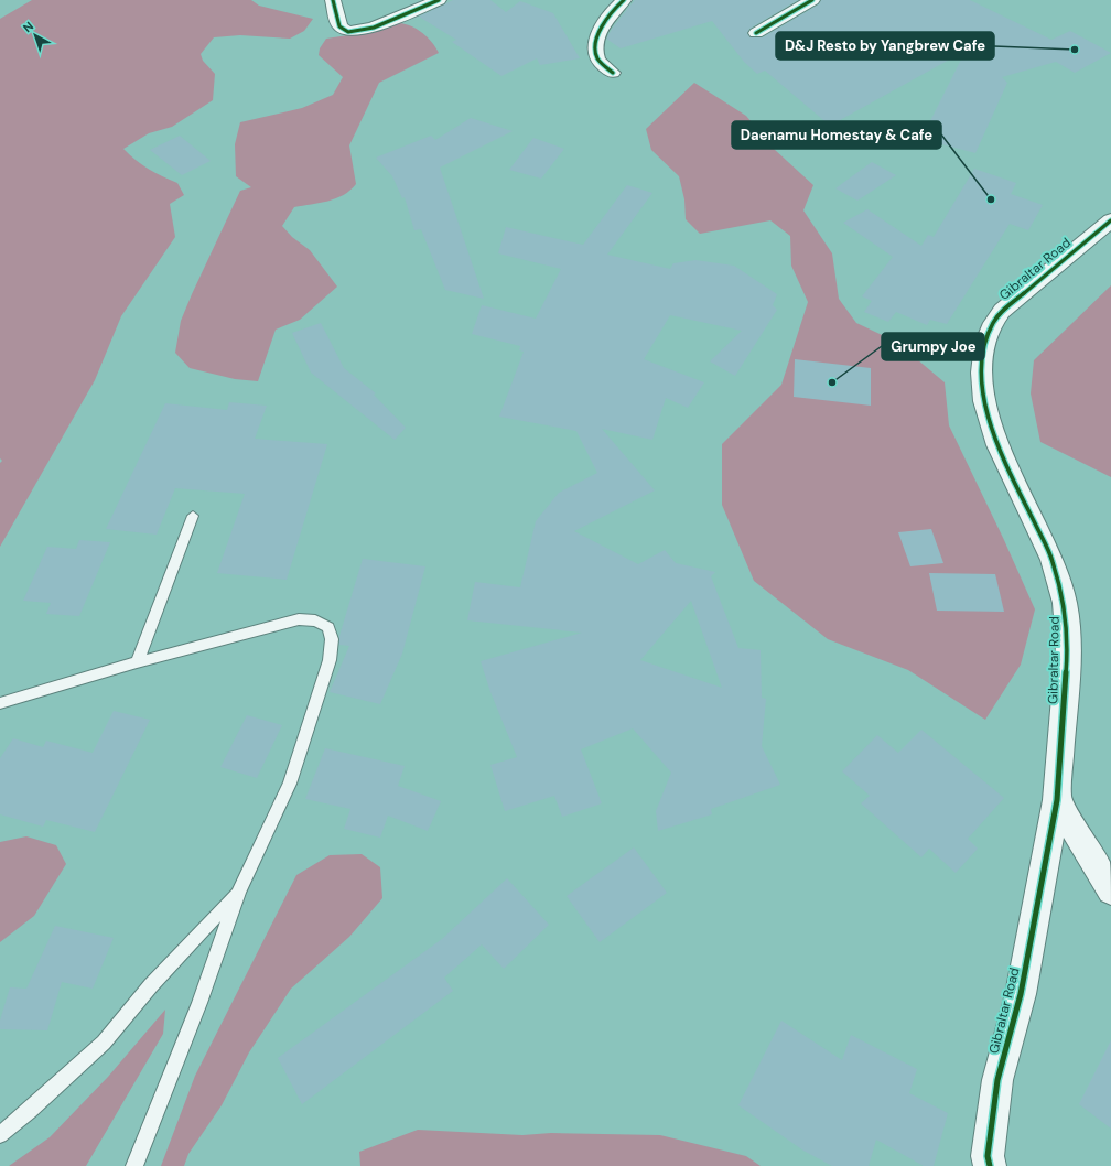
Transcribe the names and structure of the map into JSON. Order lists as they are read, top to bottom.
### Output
{
  "streets": {
    "street": ["Gibraltar Road"]
  },
  "places": ["D&J Resto by Yangbrew Cafe", "Daenamu Homestay & Cafe", "Grumpy Joe"],
  "north": "top left"
}
